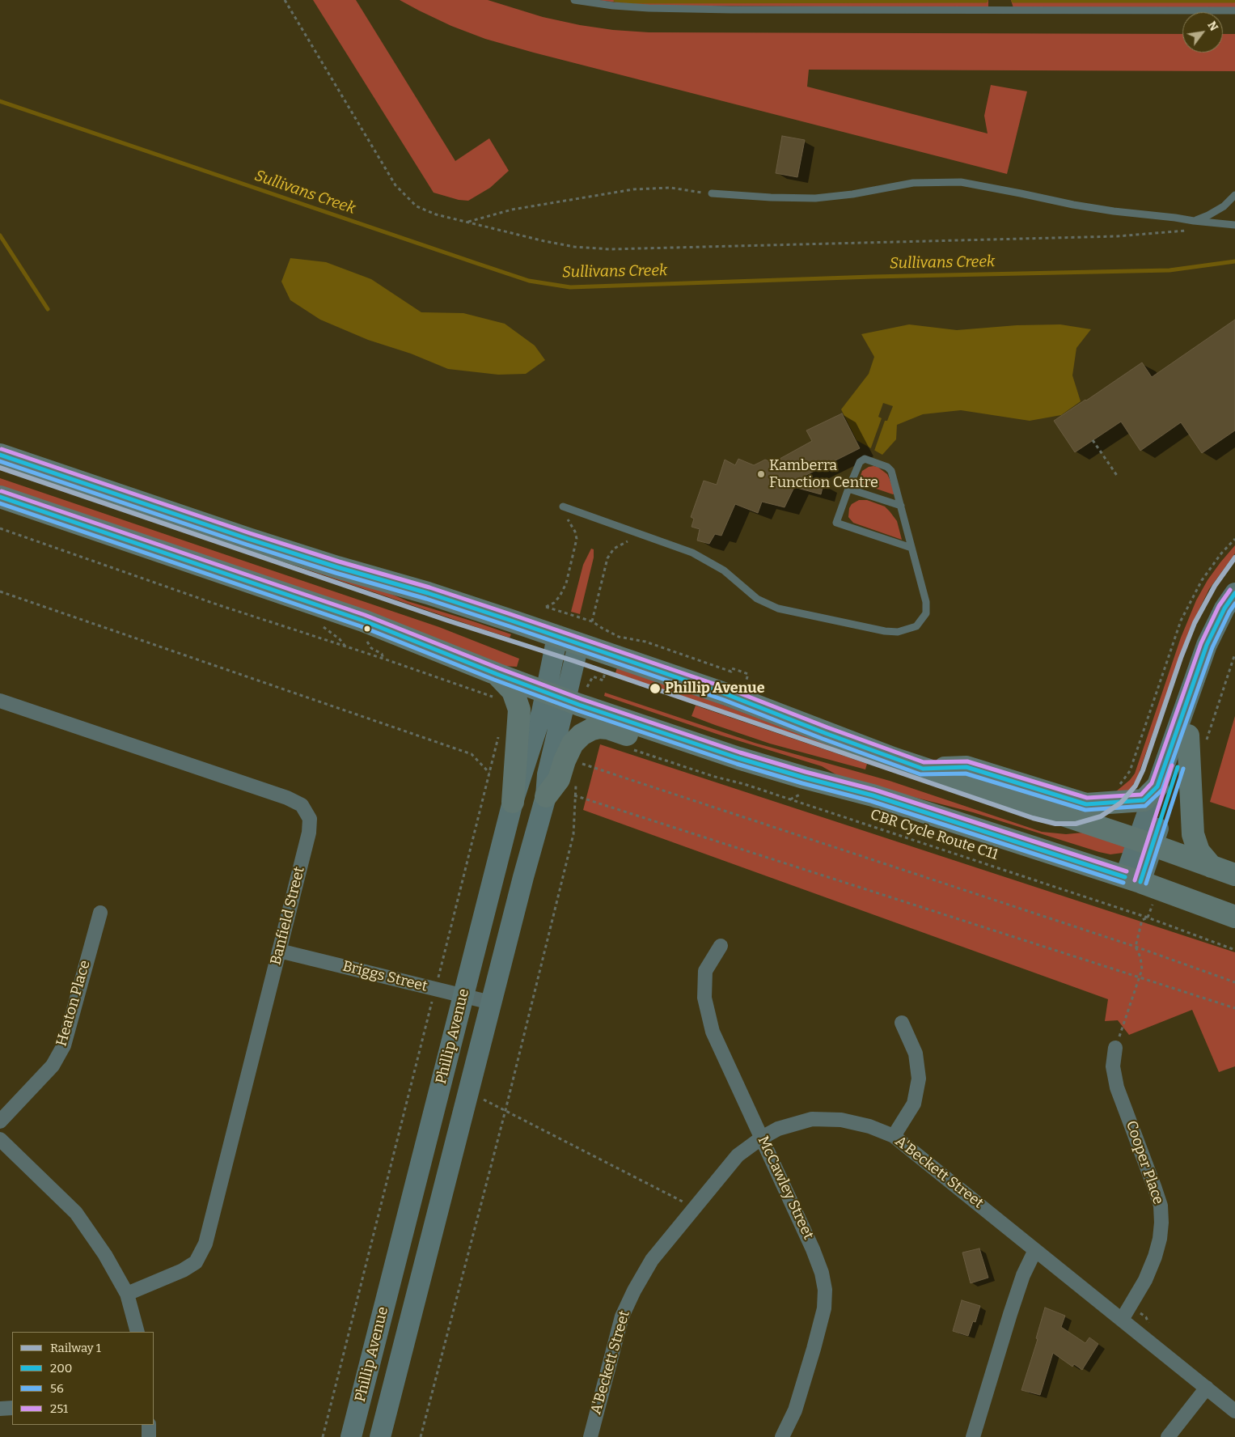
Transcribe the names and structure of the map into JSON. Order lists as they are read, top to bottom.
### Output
{
  "streets": {
    "main road": ["Phillip Avenue"],
    "street": [
      "Banfield Street",
      "Briggs Street",
      "Heaton Place",
      "Cooper Place",
      "A'Beckett Street",
      "McCawley Street"
    ],
    "path": ["CBR Cycle Route C11"]
  },
  "crossings": [
    ["Banfield Street", "Briggs Street"],
    ["Briggs Street", "Phillip Avenue"],
    ["Cooper Place", "A'Beckett Street"],
    ["A'Beckett Street", "McCawley Street"]
  ],
  "water": ["Sullivans Creek"],
  "places": ["Kamberra Function Centre", "Phillip Avenue"],
  "lines": [
    "transit line 251",
    "transit line 200",
    "transit line 56",
    "rail line 1"
  ],
  "legend": [
    "Railway 1",
    "200",
    "56",
    "251"
  ],
  "north": "top right"
}
